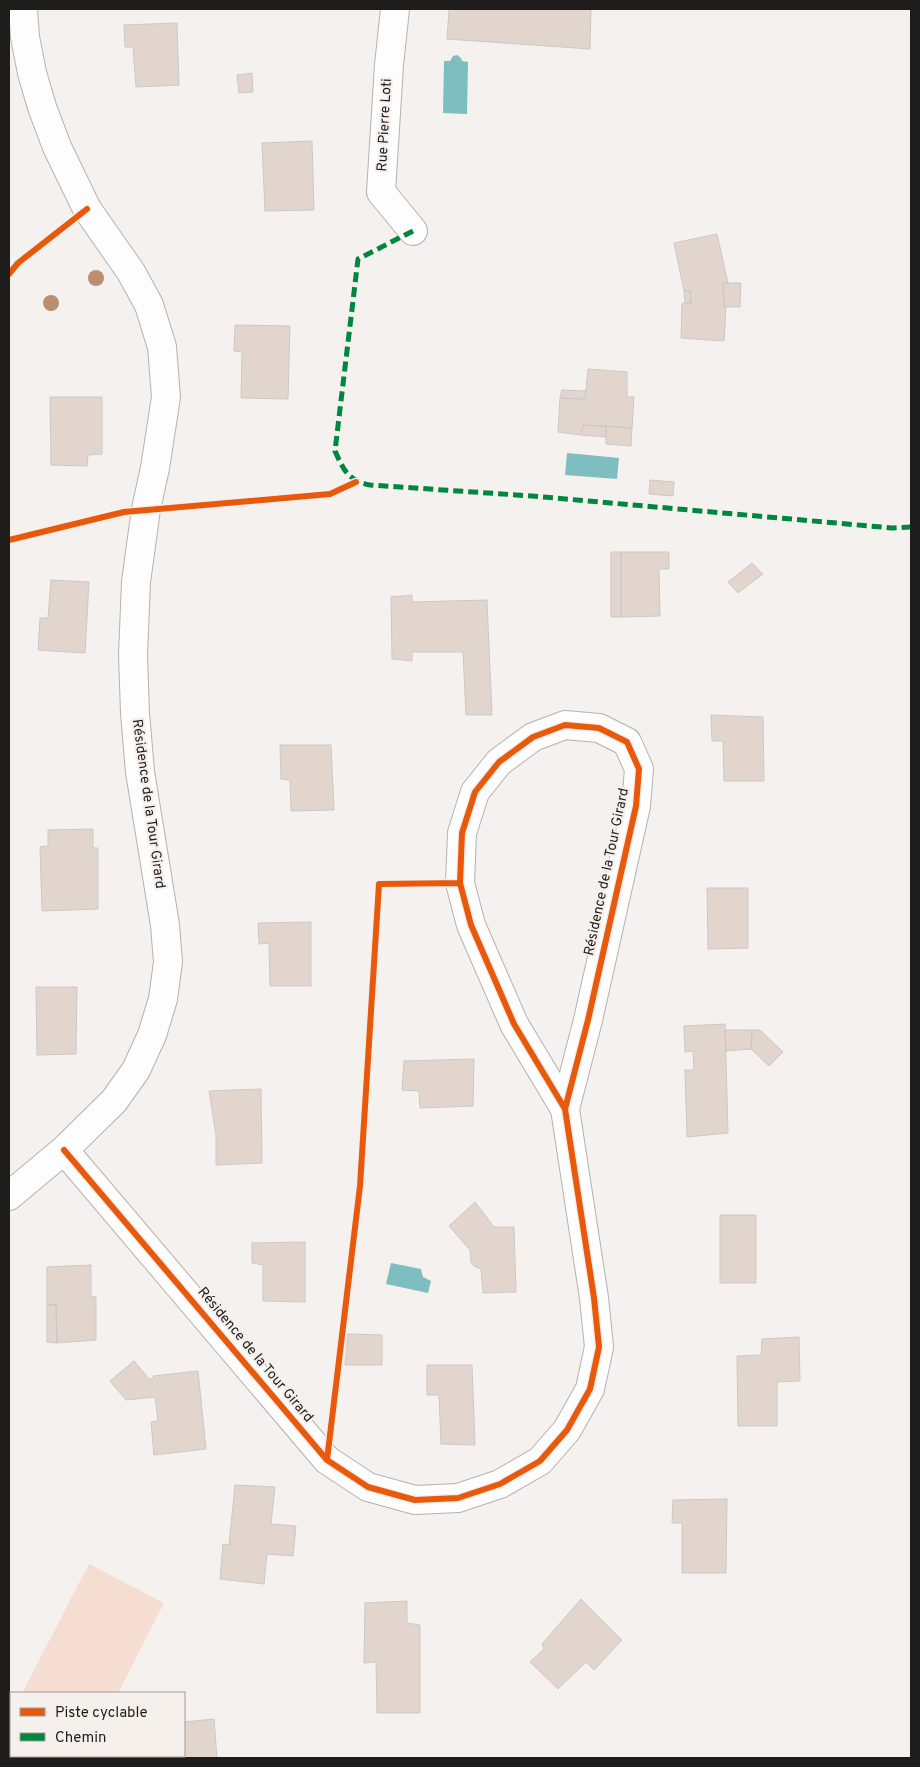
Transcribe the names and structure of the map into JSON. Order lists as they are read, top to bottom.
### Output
{
  "streets": {
    "street": ["Rue Pierre Loti", "Résidence de la Tour Girard"]
  },
  "legend": ["Piste cyclable", "Chemin"]
}
